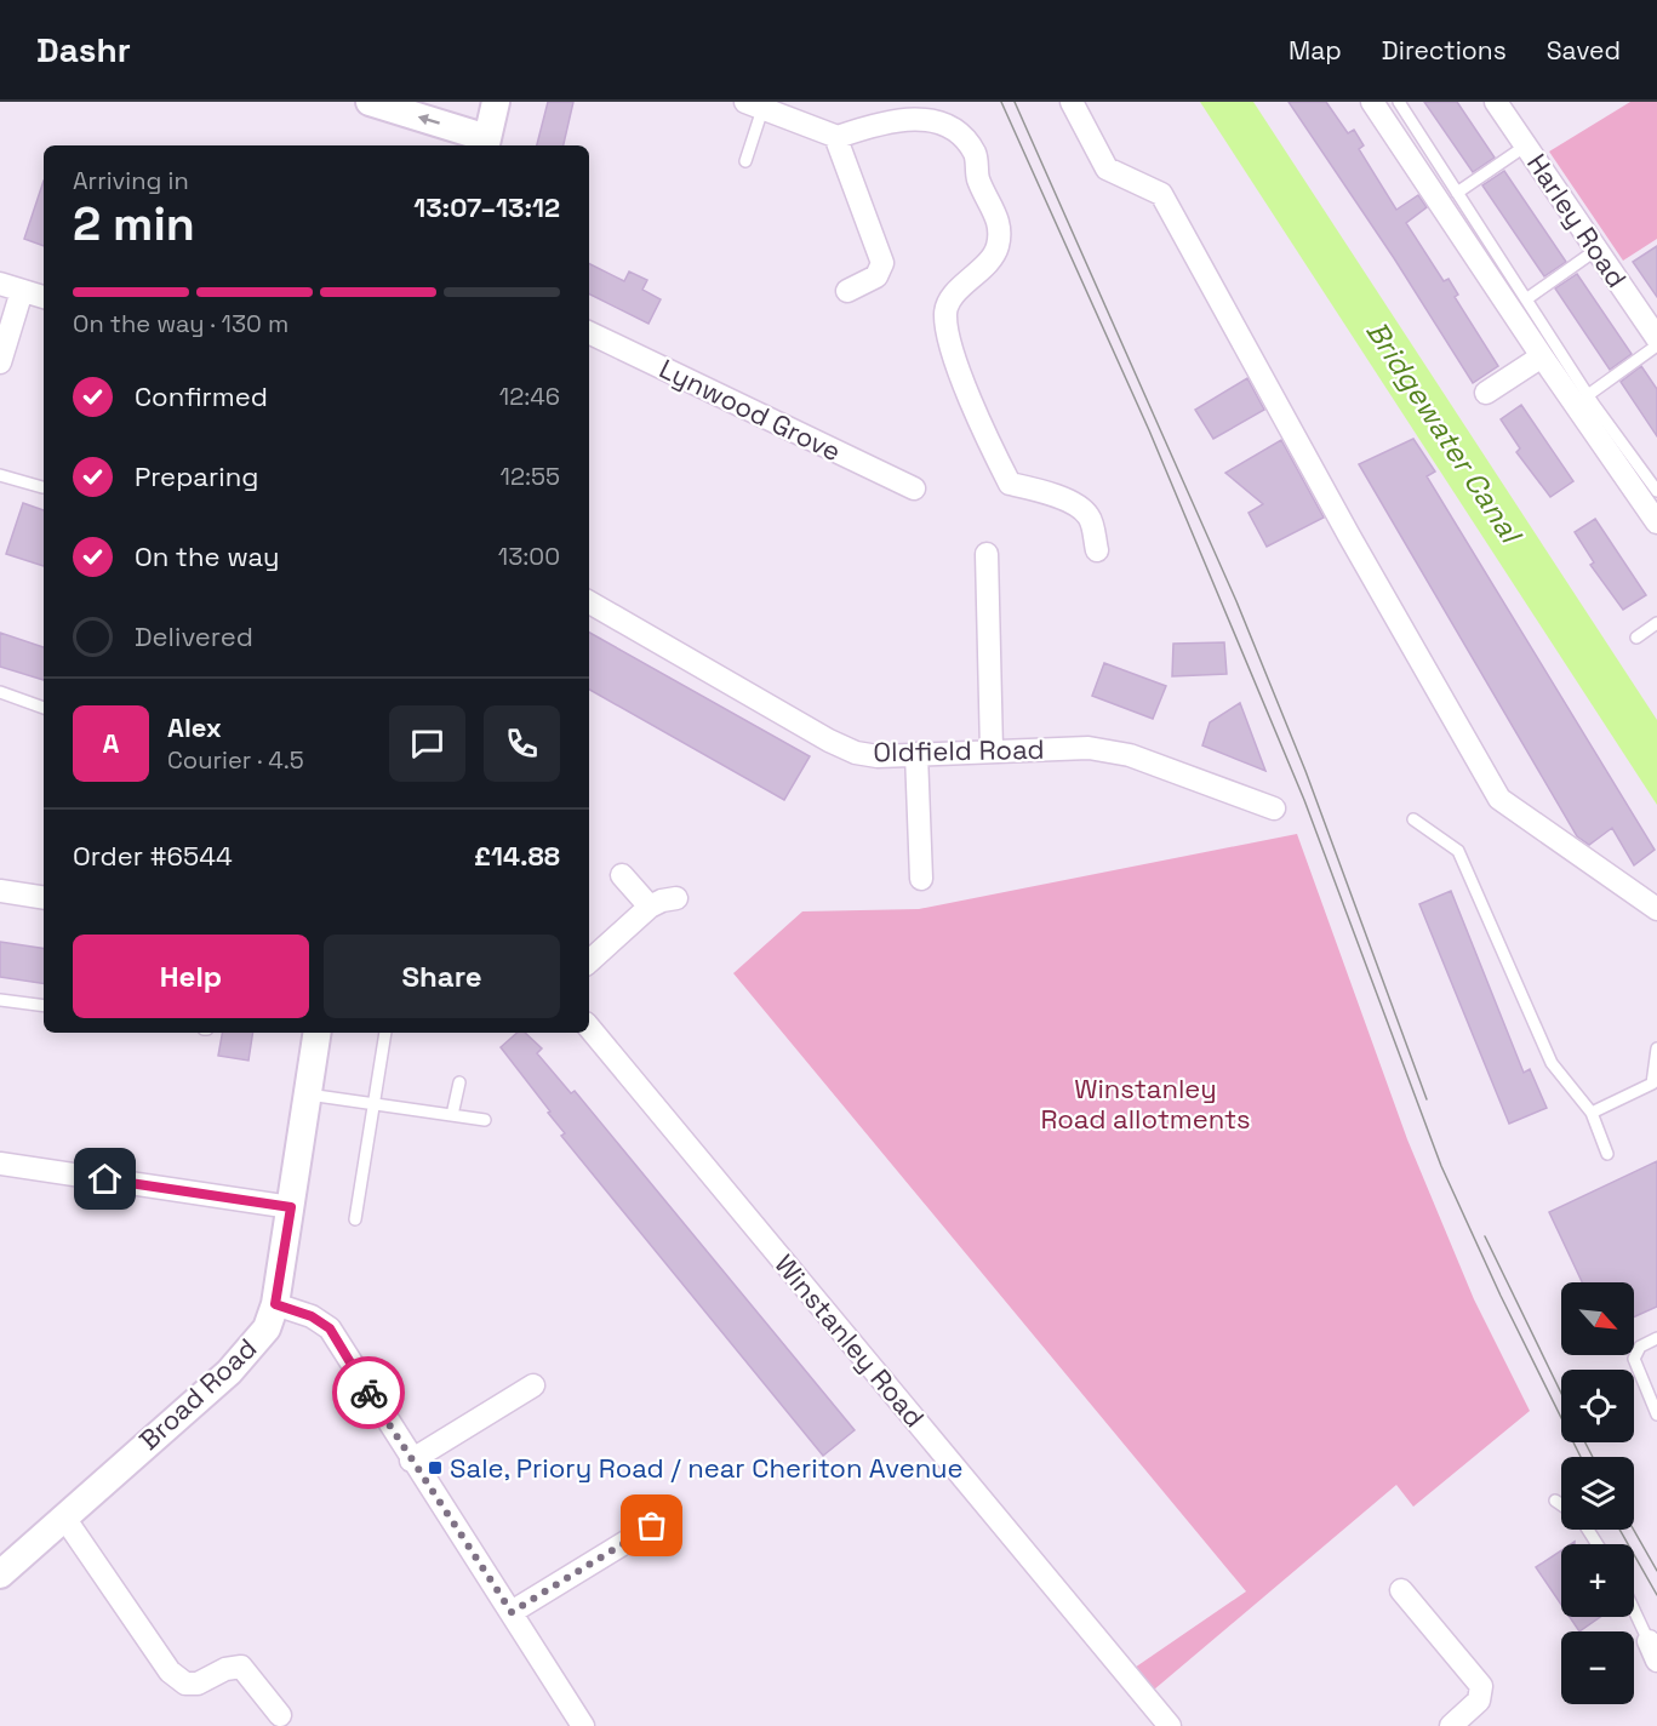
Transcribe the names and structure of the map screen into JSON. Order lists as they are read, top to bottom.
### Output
{
  "streets": {
    "street": [
      "Harley Road",
      "Lynwood Grove",
      "Oldfield Road",
      "Winstanley Road",
      "Broad Road"
    ]
  },
  "water": ["Bridgewater Canal"],
  "parks": ["Winstanley Road allotments"],
  "places": {
    "transit": ["Sale, Priory Road / near Cheriton Avenue"]
  },
  "north": "bottom right",
  "page": {
    "header": "Dashr",
    "nav": ["Map", "Directions", "Saved"],
    "heading": ["2 min", "Arriving in", "13:07–13:12"],
    "panel": [
      "Alex",
      "Courier · 4.5",
      "Order #6544",
      "£14.88"
    ],
    "bar": "On the way · 130 m",
    "list": [
      ["Confirmed", "12:46"],
      ["Preparing", "12:55"],
      ["On the way", "13:00"],
      "Delivered"
    ],
    "round": "A",
    "buttons": ["Help", "Share"],
    "map_buttons": ["+", "−"]
  }
}
